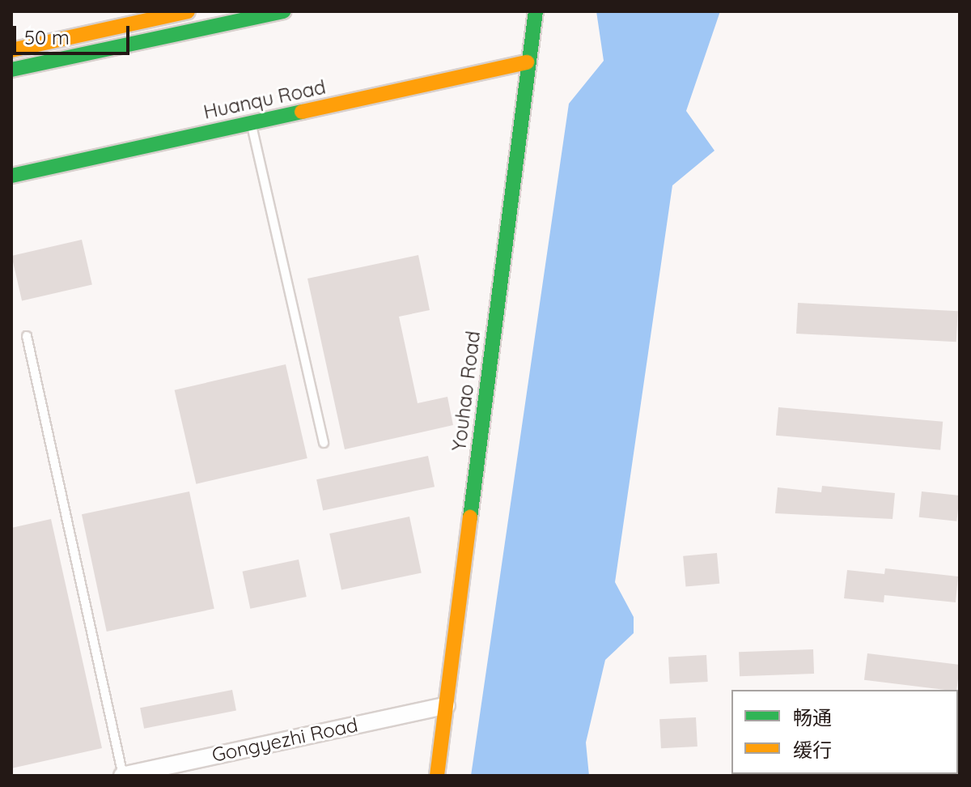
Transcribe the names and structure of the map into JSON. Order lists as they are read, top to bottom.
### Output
{
  "streets": {
    "street": ["Huanqu Road", "Youhao Road", "Gongyezhi Road"]
  },
  "crossings": [
    ["Huanqu Road", "Youhao Road"],
    ["Youhao Road", "Gongyezhi Road"]
  ],
  "legend": ["畅通", "缓行"],
  "scale_bar": "50 m"
}
